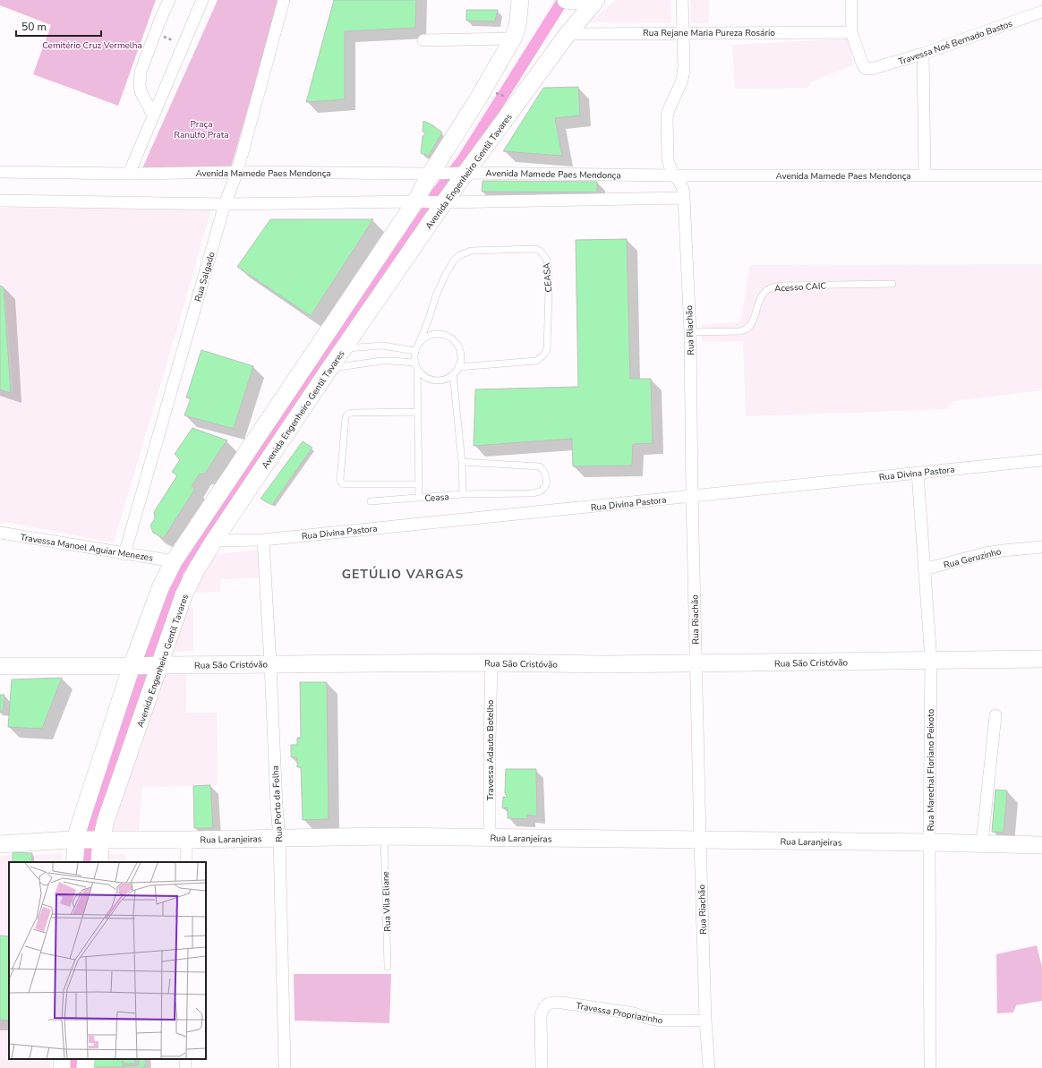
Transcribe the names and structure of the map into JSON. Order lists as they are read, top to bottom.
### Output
{
  "streets": {
    "main road": ["Avenida Engenheiro Gentil Tavares", "Rua São Cristóvão", "Rua Laranjeiras"],
    "street": [
      "Rua Rejane Maria Pureza Rosário",
      "Travessa Noé Bernado Bastos",
      "Avenida Mamede Paes Mendonça",
      "Rua Salgado",
      "Rua Riachão",
      "Rua Divina Pastora",
      "Travessa Manoel Aguiar Menezes",
      "Rua Geruzinho",
      "Travessa Adauto Botelho",
      "Rua Marechal Floriano Peixoto",
      "Rua Porto da Folha",
      "Travessa Propriazinho"
    ],
    "lane": [
      "CEASA",
      "Acesso CAIC",
      "Ceasa",
      "Rua Vila Eliane"
    ]
  },
  "crossings": [
    ["Rua Rejane Maria Pureza Rosário", "Travessa Noé Bernado Bastos"],
    ["Rua Rejane Maria Pureza Rosário", "Avenida Engenheiro Gentil Tavares"],
    ["Rua Rejane Maria Pureza Rosário", "Rua Riachão"],
    ["Avenida Engenheiro Gentil Tavares", "Avenida Mamede Paes Mendonça"],
    ["Avenida Engenheiro Gentil Tavares", "Rua Divina Pastora"],
    ["Avenida Engenheiro Gentil Tavares", "Rua São Cristóvão"],
    ["Avenida Engenheiro Gentil Tavares", "Rua Laranjeiras"],
    ["Avenida Mamede Paes Mendonça", "Rua Salgado"],
    ["Avenida Mamede Paes Mendonça", "Rua Riachão"],
    ["Rua Salgado", "Travessa Manoel Aguiar Menezes"],
    ["CEASA", "Ceasa"],
    ["Acesso CAIC", "Rua Riachão"],
    ["Rua Riachão", "Rua Divina Pastora"],
    ["Rua Riachão", "Rua São Cristóvão"],
    ["Rua Riachão", "Rua Laranjeiras"],
    ["Rua Riachão", "Travessa Propriazinho"],
    ["Rua Divina Pastora", "Rua Marechal Floriano Peixoto"],
    ["Rua Divina Pastora", "Rua Porto da Folha"],
    ["Rua Geruzinho", "Rua Marechal Floriano Peixoto"],
    ["Rua São Cristóvão", "Travessa Adauto Botelho"],
    ["Rua São Cristóvão", "Rua Marechal Floriano Peixoto"],
    ["Rua São Cristóvão", "Rua Porto da Folha"],
    ["Travessa Adauto Botelho", "Rua Laranjeiras"],
    ["Rua Marechal Floriano Peixoto", "Rua Laranjeiras"],
    ["Rua Porto da Folha", "Rua Laranjeiras"],
    ["Rua Laranjeiras", "Rua Vila Eliane"]
  ],
  "districts": ["GETÚLIO VARGAS"],
  "parks": ["Cemitério Cruz Vermelha", "Praça Ranulfo Prata"],
  "scale_bar": "50 m"
}
